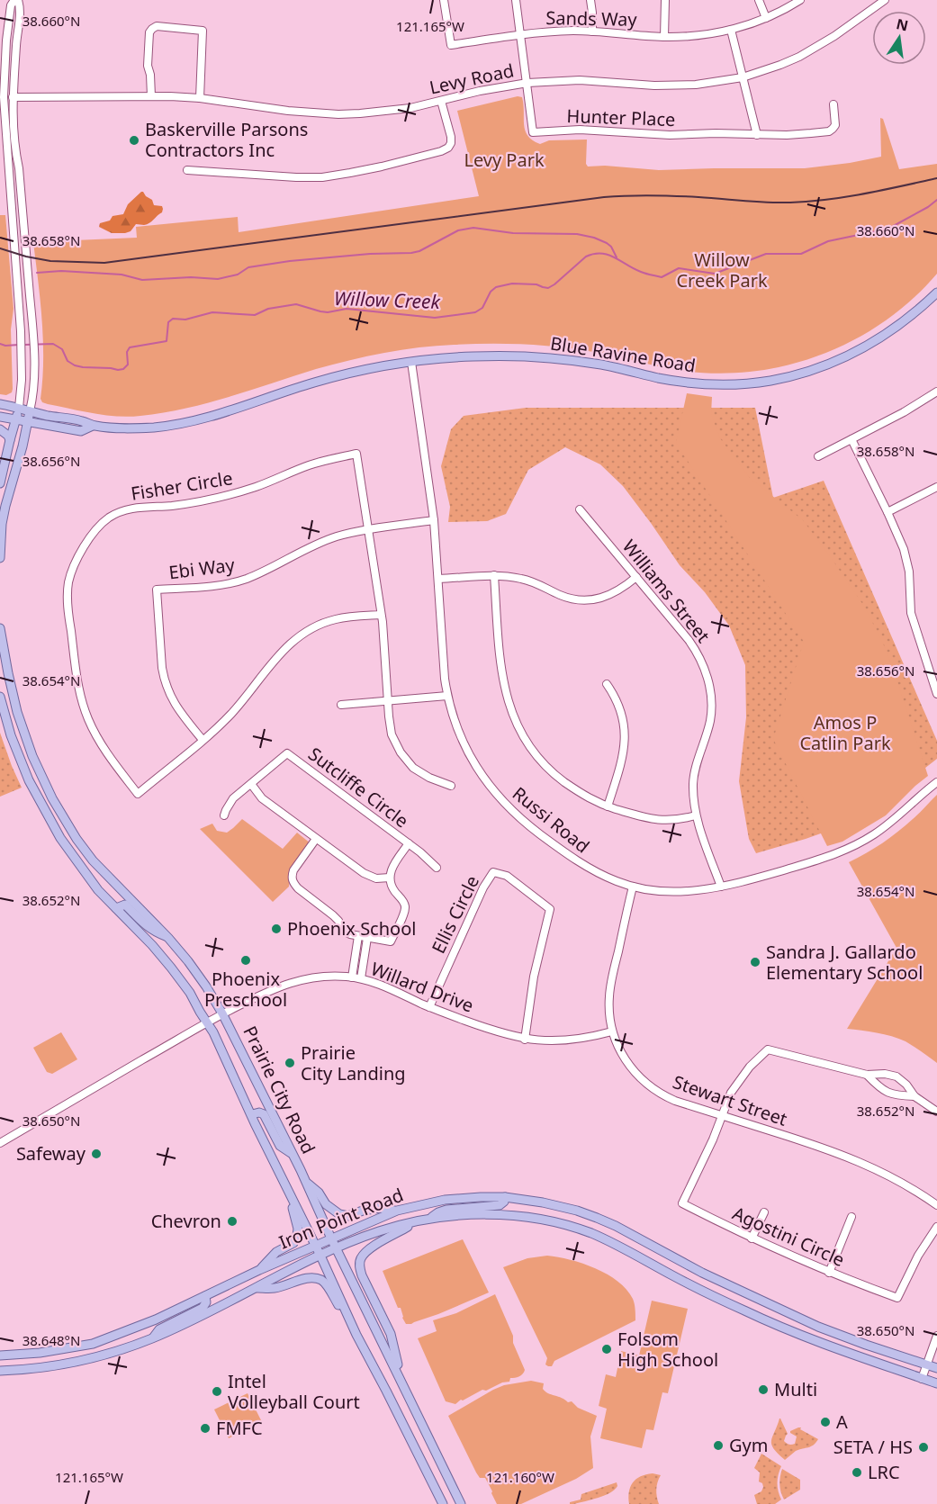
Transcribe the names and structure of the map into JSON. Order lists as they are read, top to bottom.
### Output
{
  "streets": {
    "main road": ["Blue Ravine Road", "Prairie City Road", "Iron Point Road"],
    "street": [
      "Sands Way",
      "Levy Road",
      "Hunter Place",
      "Fisher Circle",
      "Ebi Way",
      "Williams Street",
      "Sutcliffe Circle",
      "Russi Road",
      "Ellis Circle",
      "Willard Drive",
      "Stewart Street",
      "Agostini Circle"
    ]
  },
  "crossings": [
    ["Levy Road", "Hunter Place"],
    ["Blue Ravine Road", "Russi Road"],
    ["Fisher Circle", "Ebi Way"],
    ["Ebi Way", "Russi Road"],
    ["Williams Street", "Russi Road"],
    ["Russi Road", "Stewart Street"],
    ["Ellis Circle", "Willard Drive"],
    ["Willard Drive", "Prairie City Road"],
    ["Willard Drive", "Stewart Street"],
    ["Prairie City Road", "Iron Point Road"],
    ["Stewart Street", "Agostini Circle"]
  ],
  "water": ["Willow Creek"],
  "parks": ["Levy Park", "Willow Creek Park", "Amos P Catlin Park"],
  "places": [
    "Baskerville Parsons Contractors Inc",
    "Phoenix School",
    "Phoenix Preschool",
    "Sandra J. Gallardo Elementary School",
    "Prairie City Landing",
    "Safeway",
    "Chevron",
    "Folsom High School",
    "Multi",
    "Intel Volleyball Court",
    "A",
    "FMFC",
    "Gym",
    "SETA / HS",
    "LRC"
  ],
  "north": "top",
  "coordinates": [
    "38.660°N",
    "121.165°W",
    "38.658°N",
    "38.656°N",
    "38.654°N",
    "38.652°N",
    "38.650°N",
    "38.648°N",
    "121.160°W"
  ]
}
